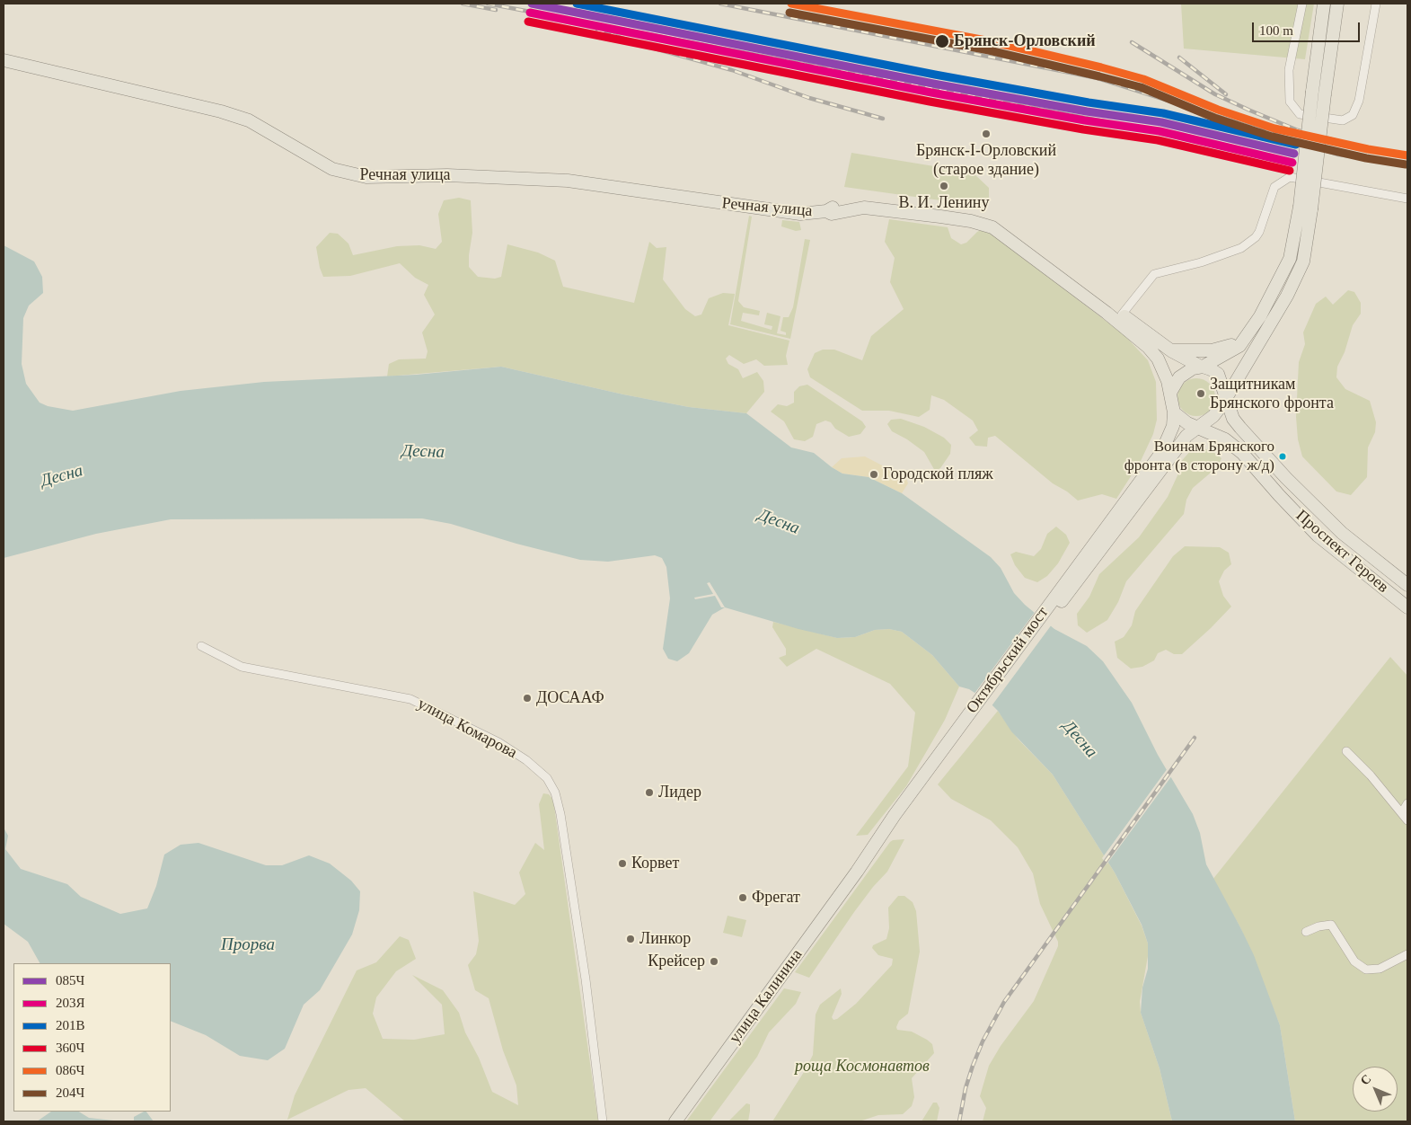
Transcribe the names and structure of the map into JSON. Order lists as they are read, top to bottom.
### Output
{
  "streets": {
    "main road": [
      "Речная улица",
      "Проспект Героев",
      "Октябрьский мост",
      "улица Калинина"
    ],
    "street": ["улица Комарова"]
  },
  "crossings": [
    ["Речная улица", "Проспект Героев"],
    ["Октябрьский мост", "улица Калинина"]
  ],
  "water": ["Десна", "Прорва"],
  "parks": ["роща Космонавтов"],
  "places": [
    "Брянск-Орловский",
    "Брянск-I-Орловский (старое здание)",
    "В. И. Ленину",
    "Защитникам Брянского фронта",
    "Воинам Брянского фронта (в сторону ж/д)",
    "Городской пляж",
    "ДОСААФ",
    "Лидер",
    "Корвет",
    "Фрегат",
    "Линкор",
    "Крейсер"
  ],
  "lines": [
    "transit line 085Ч",
    "transit line 201В",
    "transit line 086Ч",
    "transit line 203Я",
    "transit line 204Ч",
    "transit line 360Ч"
  ],
  "legend": [
    "085Ч",
    "203Я",
    "201В",
    "360Ч",
    "086Ч",
    "204Ч"
  ],
  "scale_bar": "100 m",
  "north": "top left"
}
